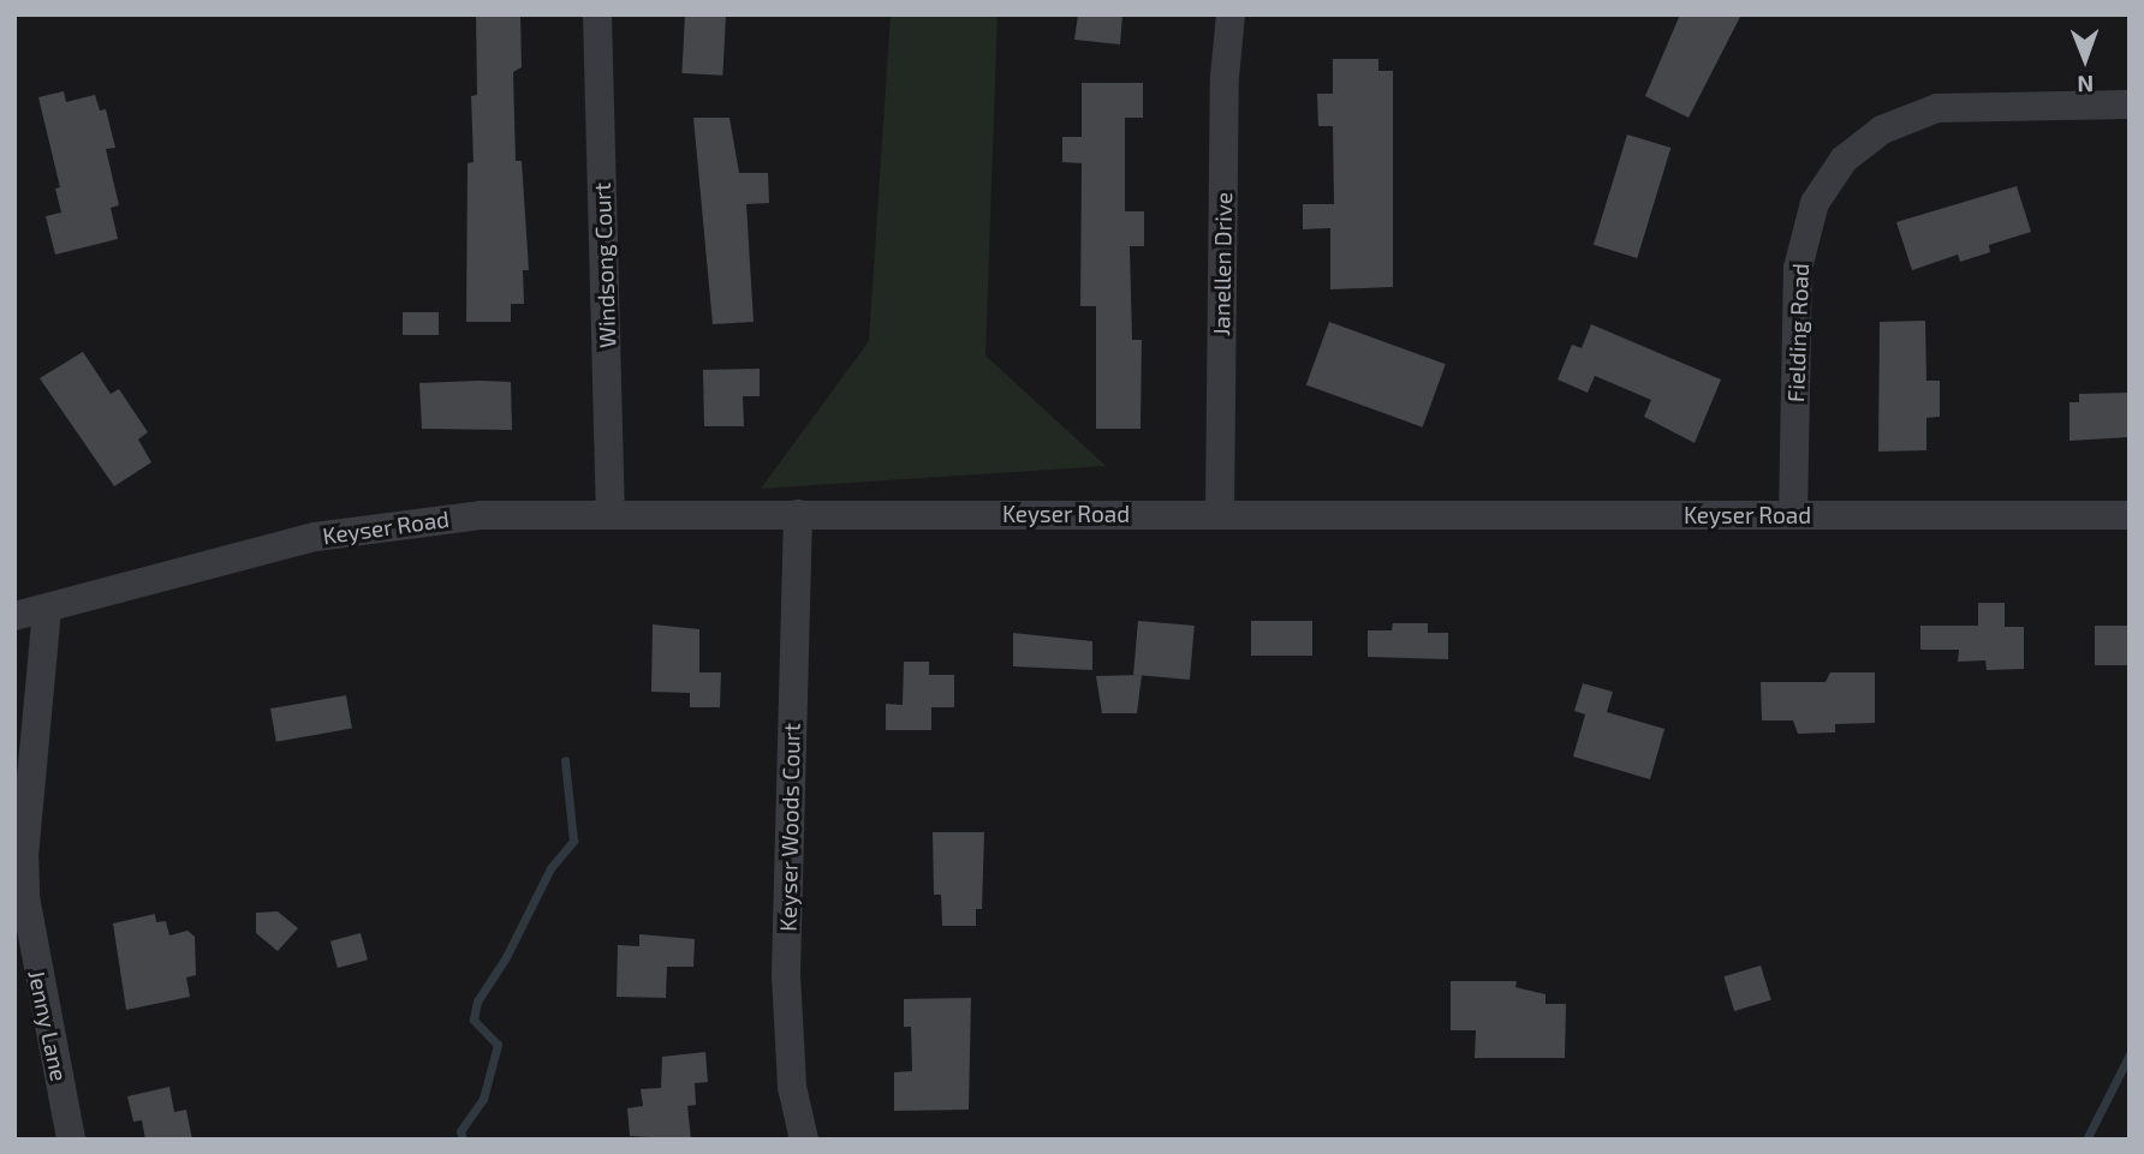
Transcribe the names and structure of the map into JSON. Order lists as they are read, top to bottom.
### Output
{
  "streets": {
    "street": [
      "Janellen Drive",
      "Windsong Court",
      "Fielding Road",
      "Keyser Road",
      "Keyser Woods Court",
      "Jenny Lane"
    ]
  },
  "crossings": [
    ["Janellen Drive", "Keyser Road"],
    ["Windsong Court", "Keyser Road"],
    ["Fielding Road", "Keyser Road"],
    ["Keyser Road", "Keyser Woods Court"],
    ["Keyser Road", "Jenny Lane"]
  ],
  "north": "bottom"
}
